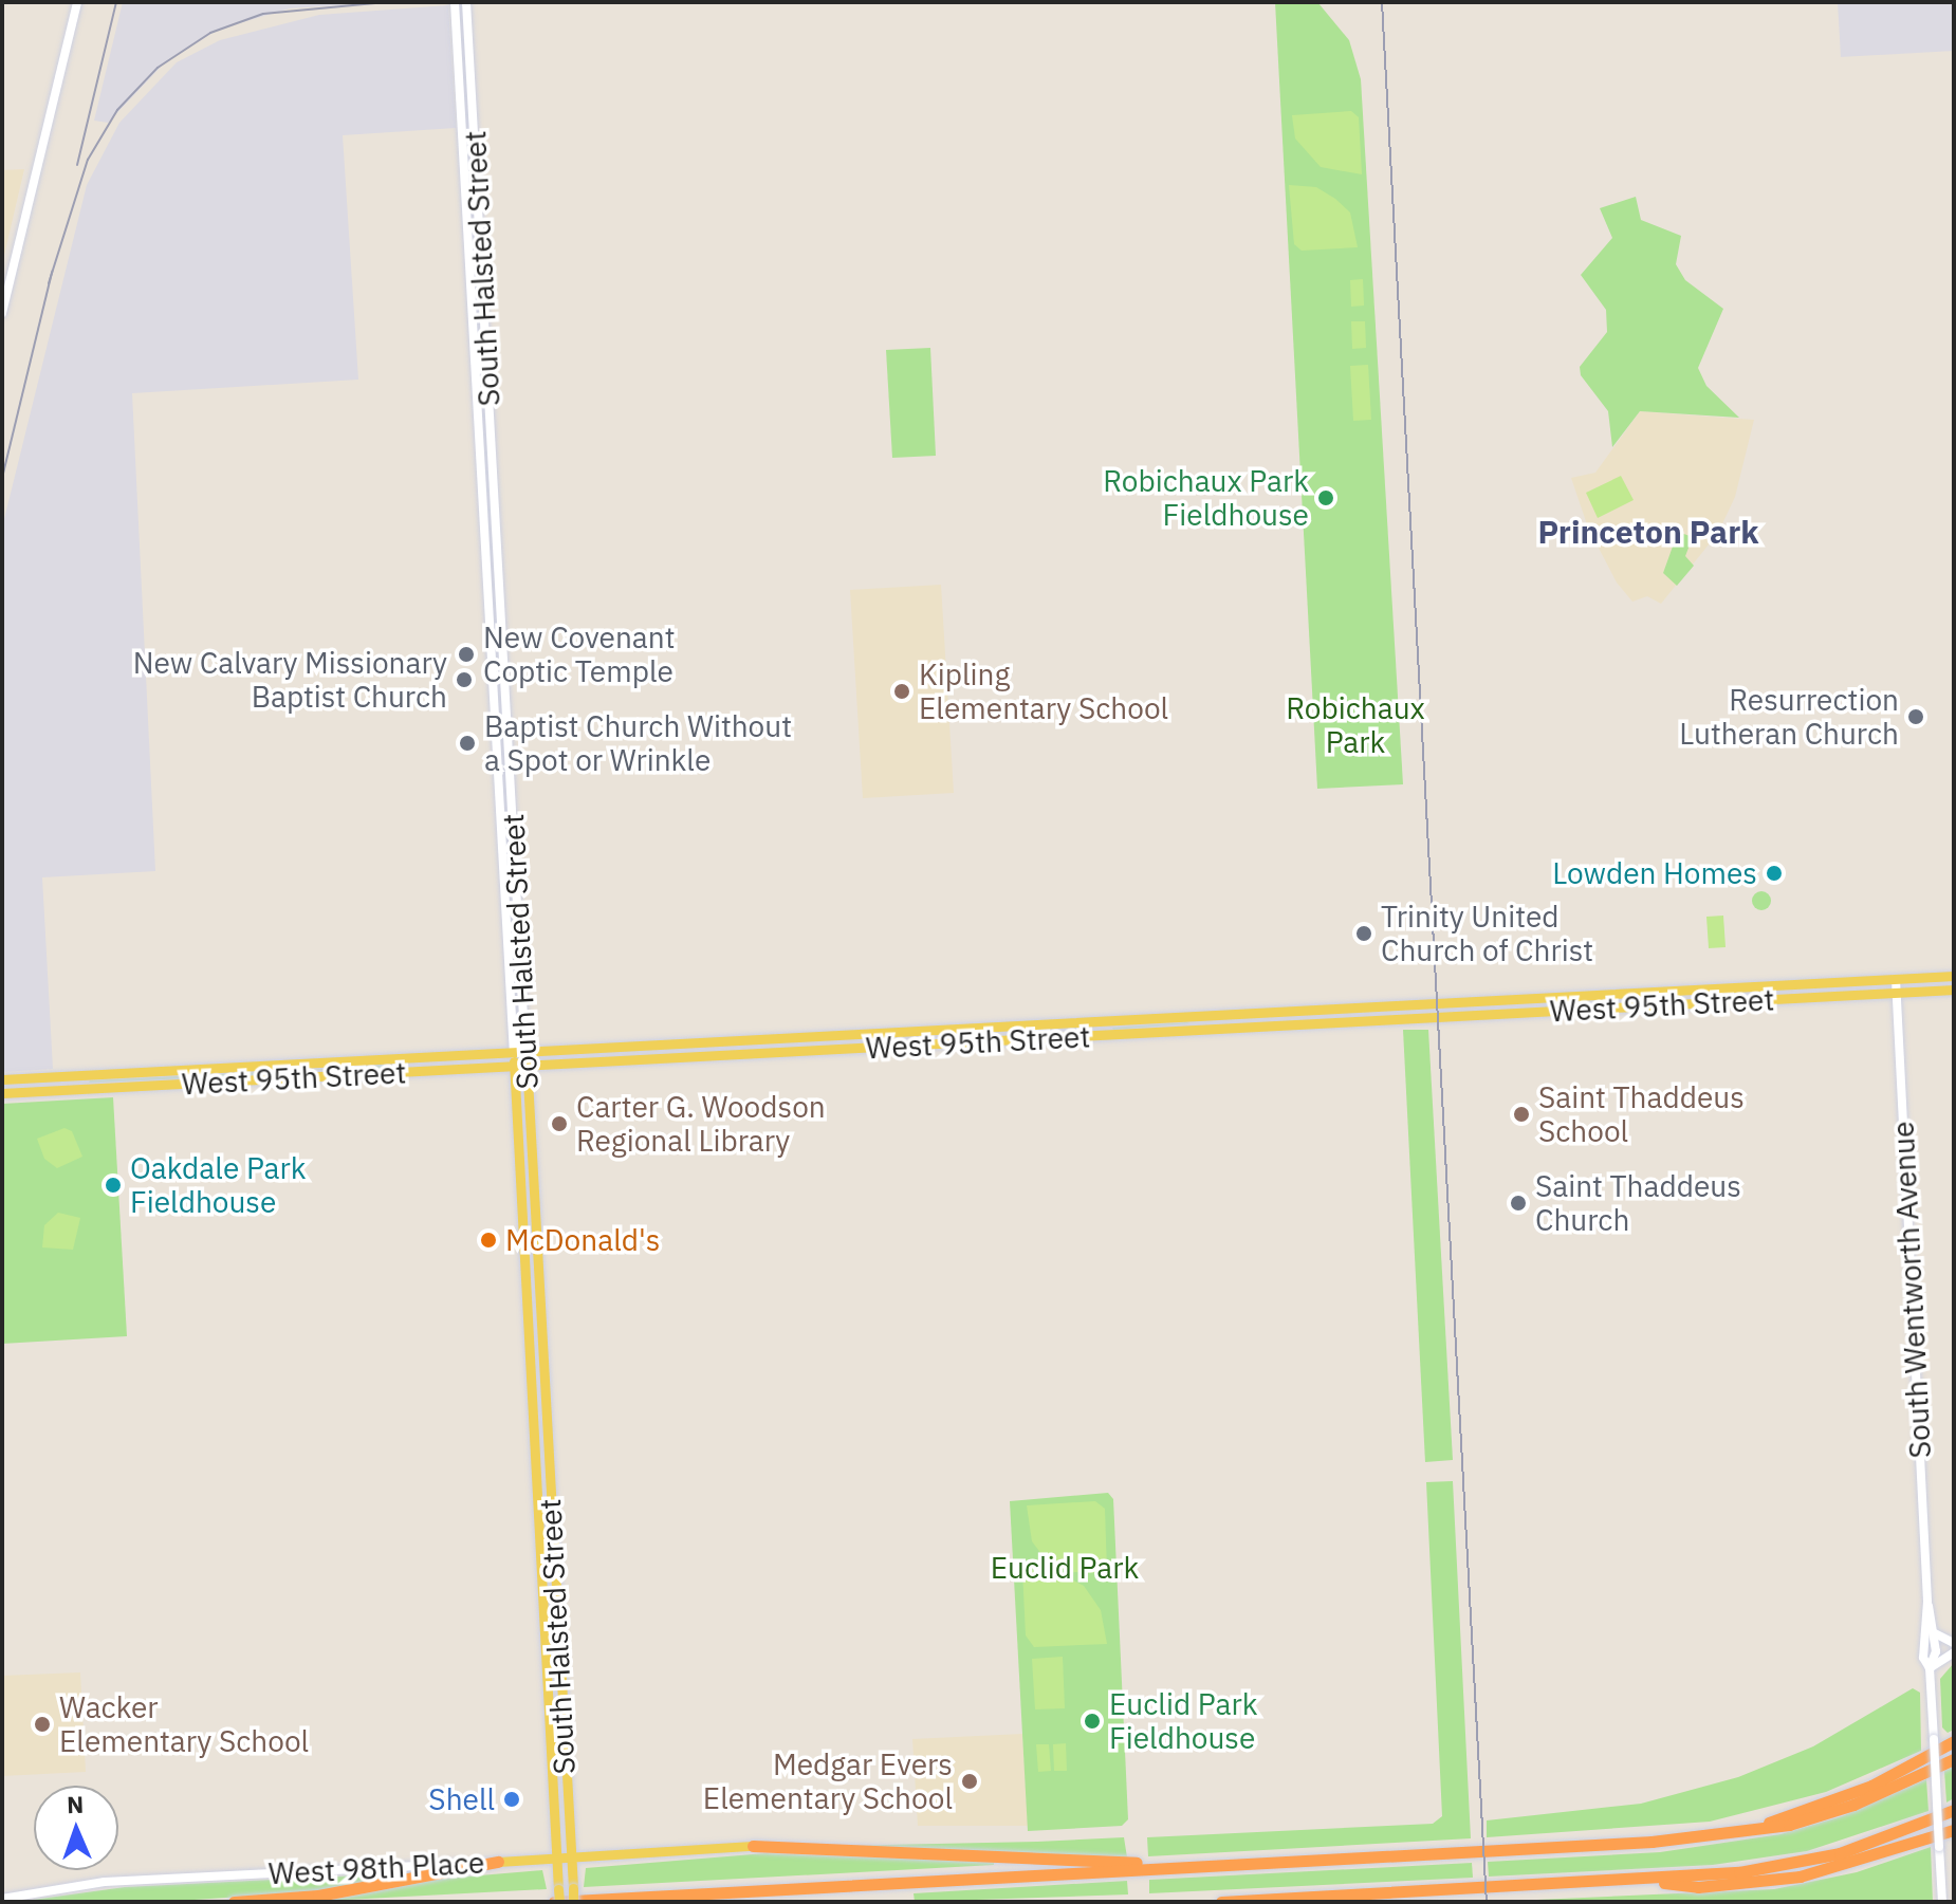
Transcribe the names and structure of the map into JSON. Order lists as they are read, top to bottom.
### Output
{
  "streets": {
    "main road": [
      "South Halsted Street",
      "West 95th Street",
      "South Wentworth Avenue",
      "West 98th Place"
    ]
  },
  "crossings": [
    ["South Halsted Street", "West 95th Street"],
    ["South Halsted Street", "West 98th Place"],
    ["West 95th Street", "South Wentworth Avenue"]
  ],
  "districts": ["Princeton Park"],
  "parks": ["Robichaux Park", "Euclid Park"],
  "places": [
    "Robichaux Park Fieldhouse",
    "New Covenant Coptic Temple",
    "New Calvary Missionary Baptist Church",
    "Kipling Elementary School",
    "Resurrection Lutheran Church",
    "Baptist Church Without a Spot or Wrinkle",
    "Lowden Homes",
    "Trinity United Church of Christ",
    "Saint Thaddeus School",
    "Carter G. Woodson Regional Library",
    "Oakdale Park Fieldhouse",
    "Saint Thaddeus Church",
    "McDonald's",
    "Euclid Park Fieldhouse",
    "Wacker Elementary School",
    "Medgar Evers Elementary School",
    "Shell"
  ],
  "north": "top"
}
